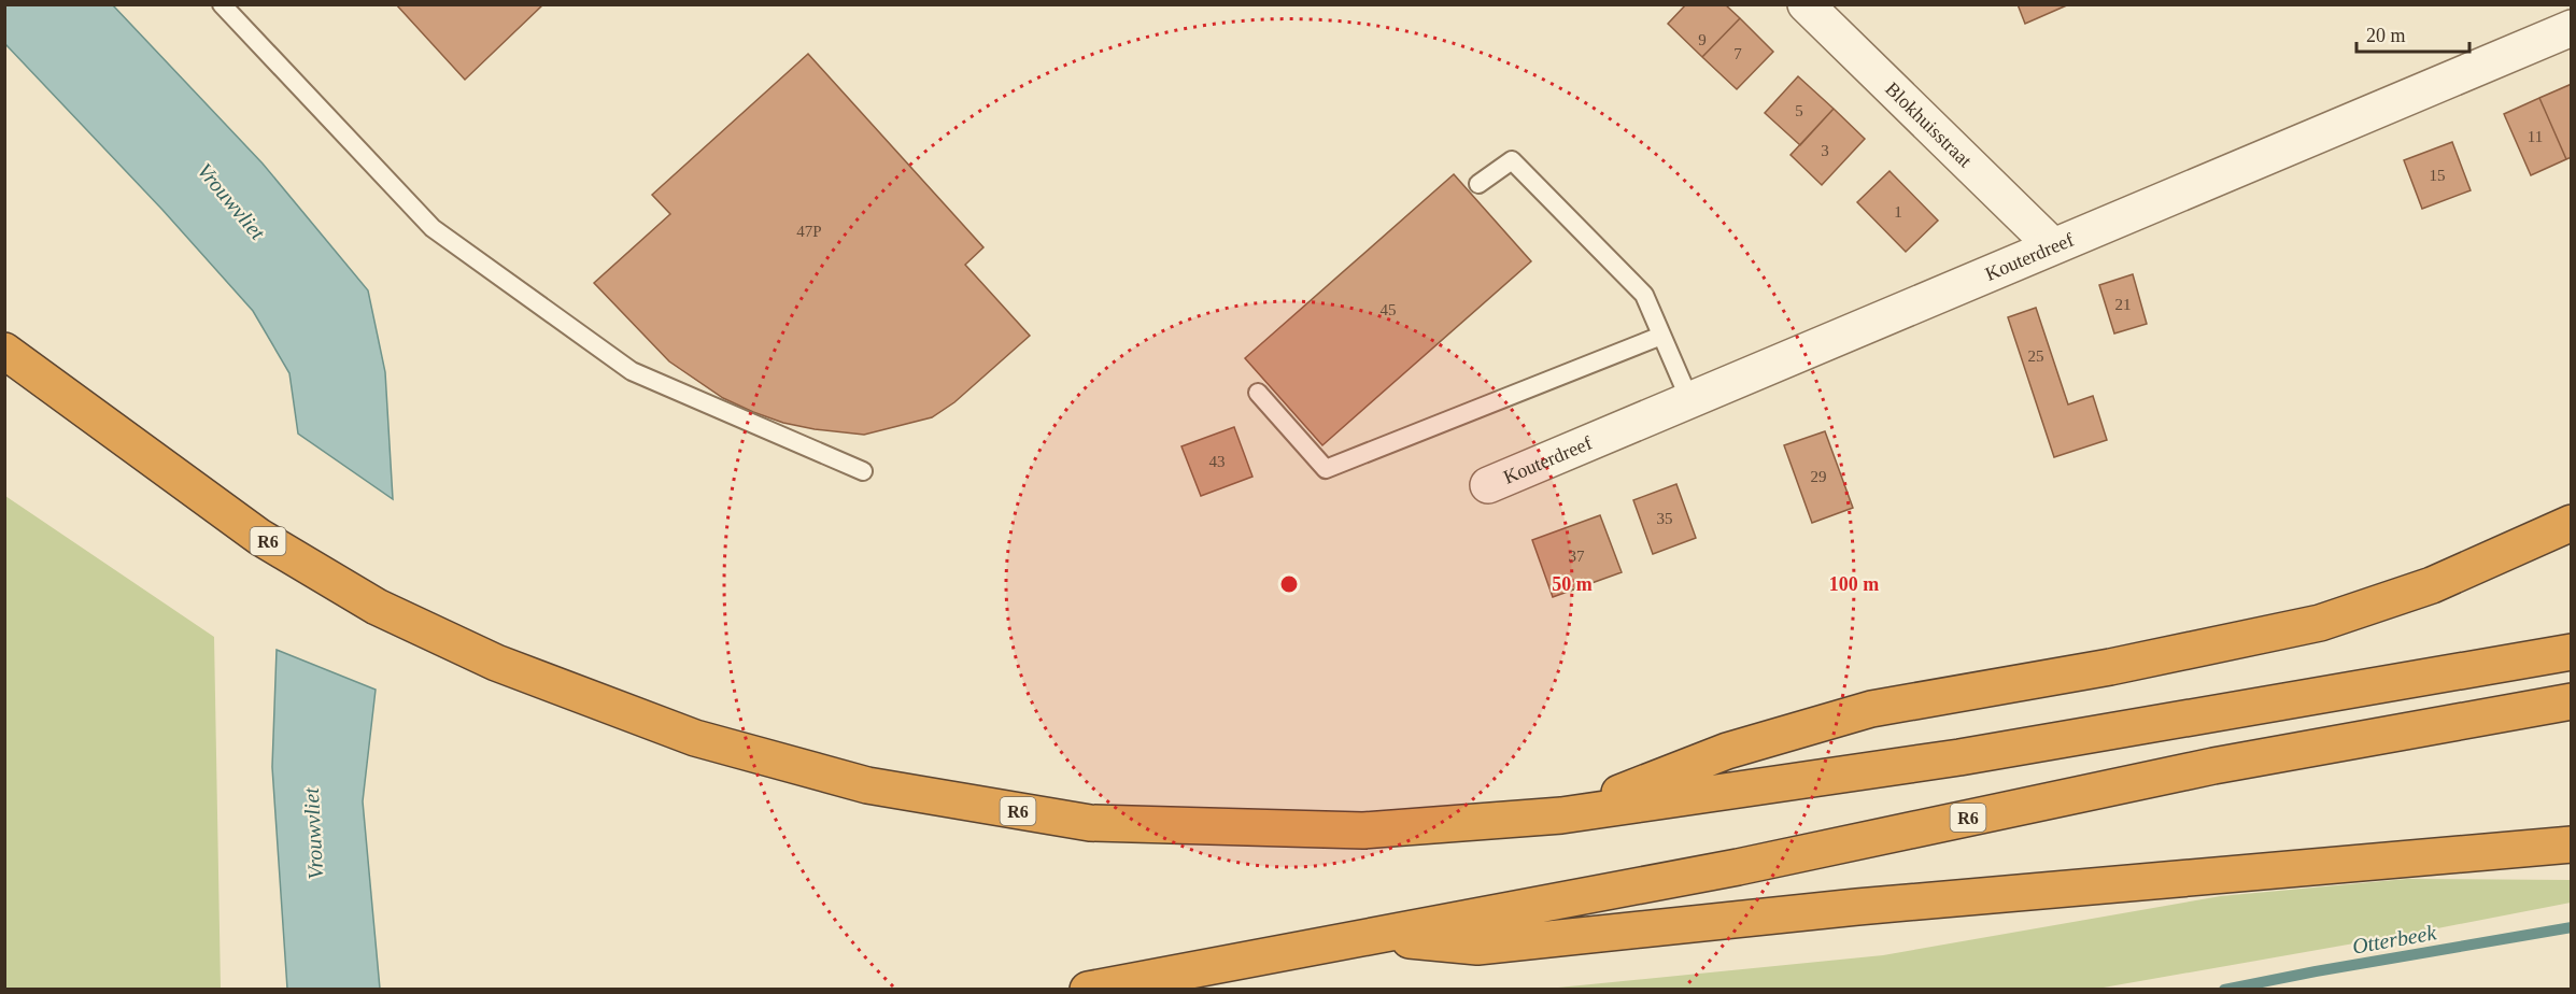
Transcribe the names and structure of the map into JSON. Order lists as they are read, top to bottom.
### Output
{
  "streets": {
    "highway": ["R6"],
    "street": ["Blokhuisstraat", "Kouterdreef"]
  },
  "crossings": [
    ["Blokhuisstraat", "Kouterdreef"]
  ],
  "water": ["Vrouwvliet", "Otterbeek"],
  "house_numbers": [
    "9",
    "7",
    "5",
    "11",
    "3",
    "15",
    "1",
    "47P",
    "21",
    "45",
    "25",
    "43",
    "29",
    "35",
    "37"
  ],
  "scale_bar": "20 m",
  "rings": ["50 m", "100 m"]
}
